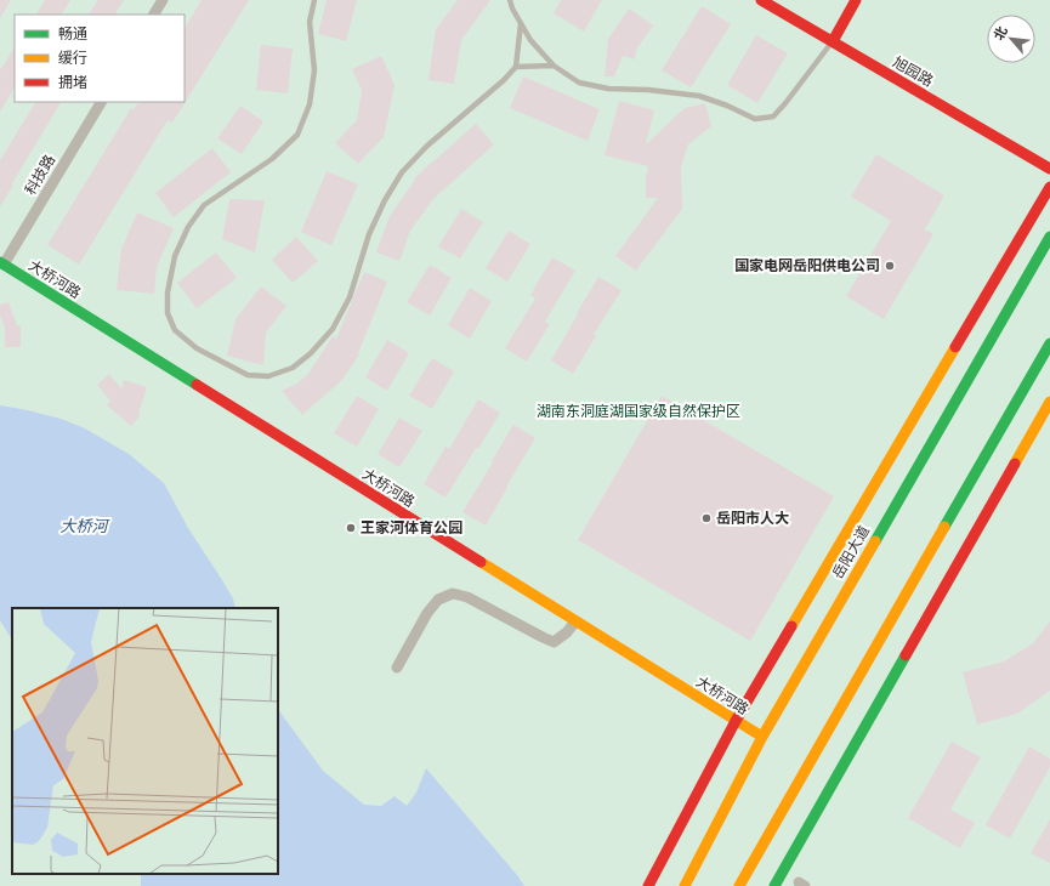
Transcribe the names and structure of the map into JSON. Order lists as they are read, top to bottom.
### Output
{
  "streets": {
    "main road": ["旭园路", "大桥河路", "岳阳大道"],
    "street": ["科技路"]
  },
  "crossings": [
    ["科技路", "大桥河路"],
    ["大桥河路", "岳阳大道"]
  ],
  "water": ["大桥河"],
  "parks": ["湖南东洞庭湖国家级自然保护区"],
  "places": ["国家电网岳阳供电公司", "岳阳市人大", "王家河体育公园"],
  "legend": ["畅通", "缓行", "拥堵"],
  "north": "top left"
}
